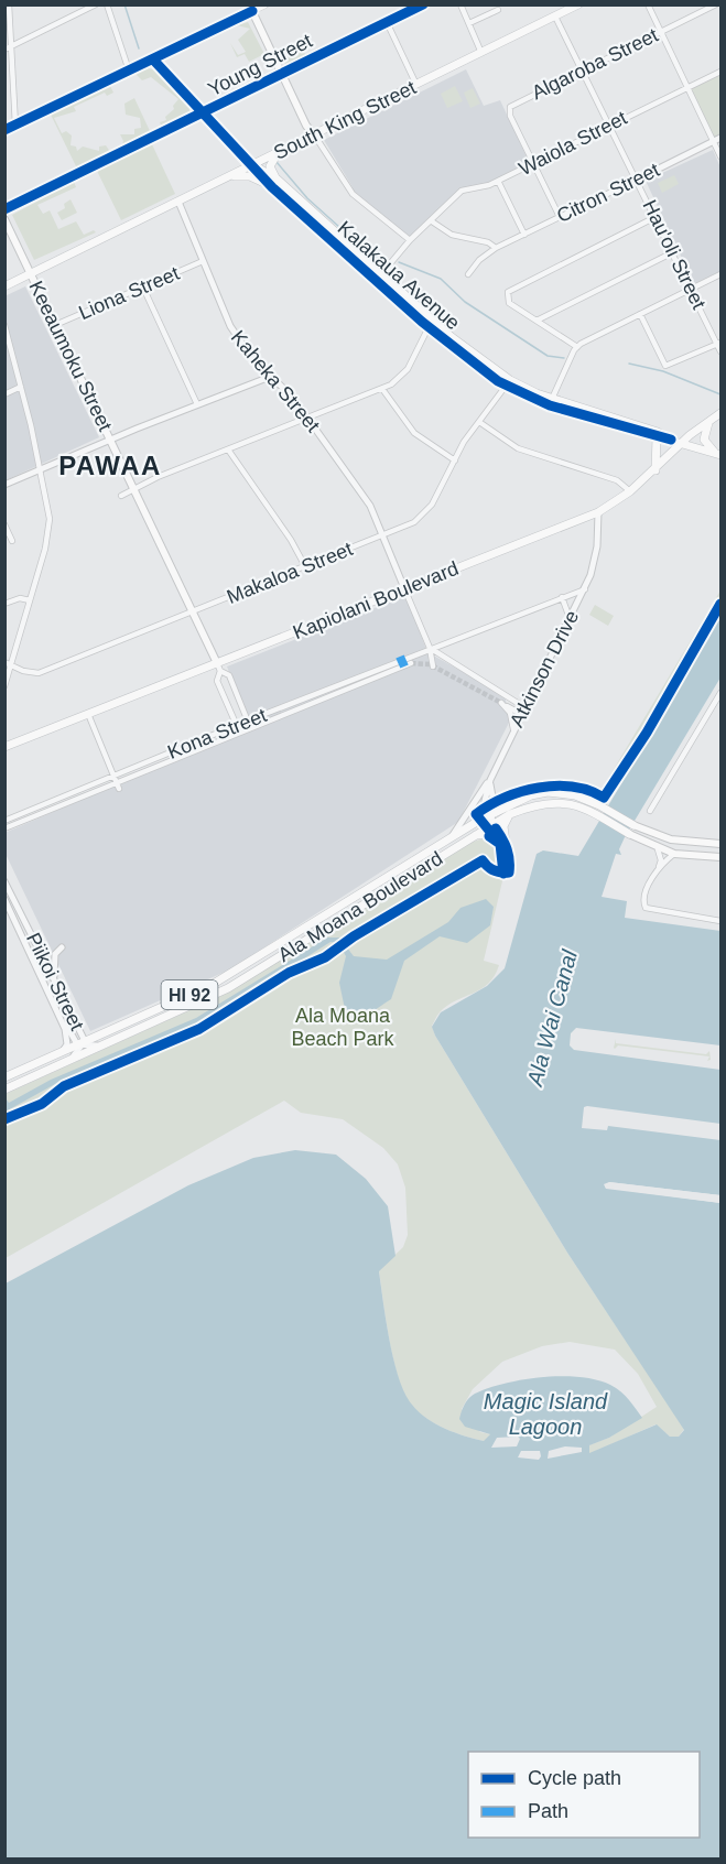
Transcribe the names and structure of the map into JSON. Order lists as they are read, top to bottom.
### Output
{
  "streets": {
    "main road": [
      "South King Street",
      "Kalakaua Avenue",
      "Keeaumoku Street",
      "Kapiolani Boulevard",
      "Ala Moana Boulevard",
      "HI 92"
    ],
    "street": [
      "Algaroba Street",
      "Young Street",
      "Waiola Street",
      "Citron Street",
      "Hau'oli Street",
      "Liona Street",
      "Kaheka Street",
      "Makaloa Street",
      "Atkinson Drive",
      "Kona Street",
      "Piikoi Street"
    ]
  },
  "crossings": [
    ["Algaroba Street", "Waiola Street"],
    ["Algaroba Street", "Hau'oli Street"],
    ["Young Street", "Kalakaua Avenue"],
    ["South King Street", "Hau'oli Street"],
    ["South King Street", "Kalakaua Avenue"],
    ["South King Street", "Keeaumoku Street"],
    ["South King Street", "Kaheka Street"],
    ["Waiola Street", "Hau'oli Street"],
    ["Waiola Street", "Kalakaua Avenue"],
    ["Citron Street", "Hau'oli Street"],
    ["Kalakaua Avenue", "Makaloa Street"],
    ["Kalakaua Avenue", "Kapiolani Boulevard"],
    ["Liona Street", "Keeaumoku Street"],
    ["Liona Street", "Kaheka Street"],
    ["Keeaumoku Street", "Makaloa Street"],
    ["Keeaumoku Street", "Kapiolani Boulevard"],
    ["Keeaumoku Street", "Kona Street"],
    ["Kaheka Street", "Makaloa Street"],
    ["Kaheka Street", "Kapiolani Boulevard"],
    ["Kapiolani Boulevard", "Atkinson Drive"],
    ["Atkinson Drive", "Kona Street"],
    ["Atkinson Drive", "Ala Moana Boulevard"],
    ["Ala Moana Boulevard", "Piikoi Street"]
  ],
  "districts": ["PAWAA"],
  "water": ["Ala Wai Canal", "Magic Island Lagoon"],
  "parks": ["Ala Moana Beach Park"],
  "legend": ["Cycle path", "Path"]
}
